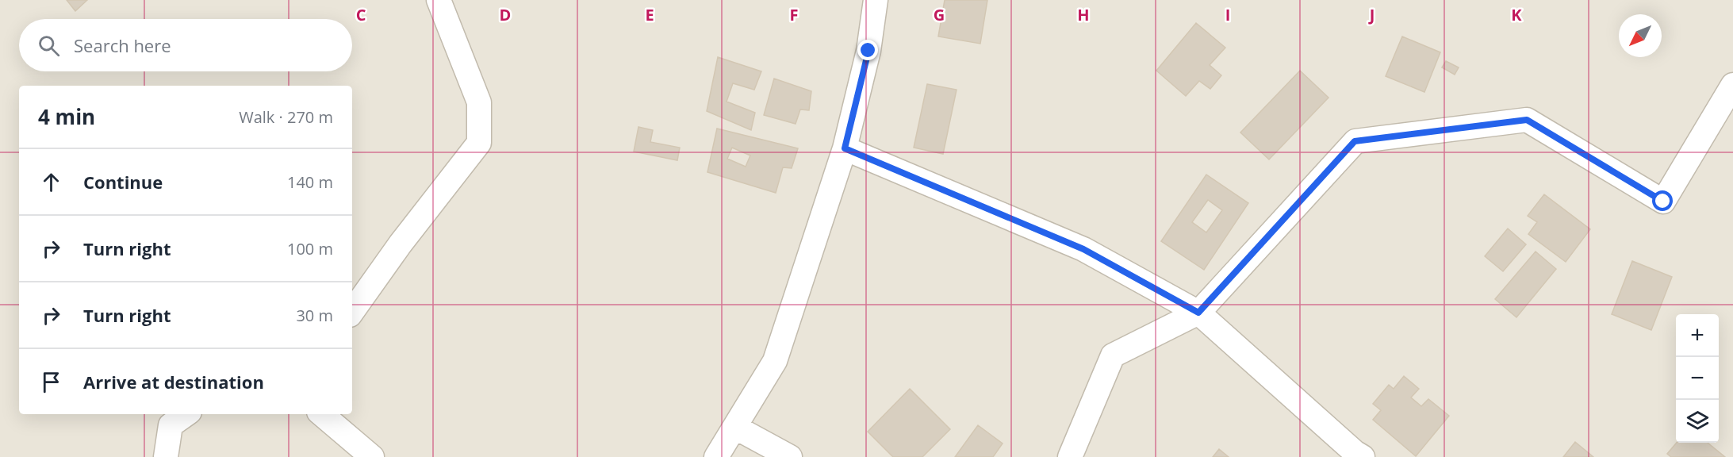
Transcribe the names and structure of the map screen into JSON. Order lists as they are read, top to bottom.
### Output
{
  "north": "bottom left",
  "page": {
    "search": "Search here",
    "heading": ["4 min", "Walk · 270 m"],
    "list": [
      ["Continue", "140 m"],
      ["Turn right", "100 m"],
      ["Turn right", "30 m"],
      "Arrive at destination"
    ],
    "map_buttons": ["+", "−"]
  },
  "grid": {
    "columns": [
      "C",
      "D",
      "E",
      "F",
      "G",
      "H",
      "I",
      "J",
      "K"
    ]
  }
}
